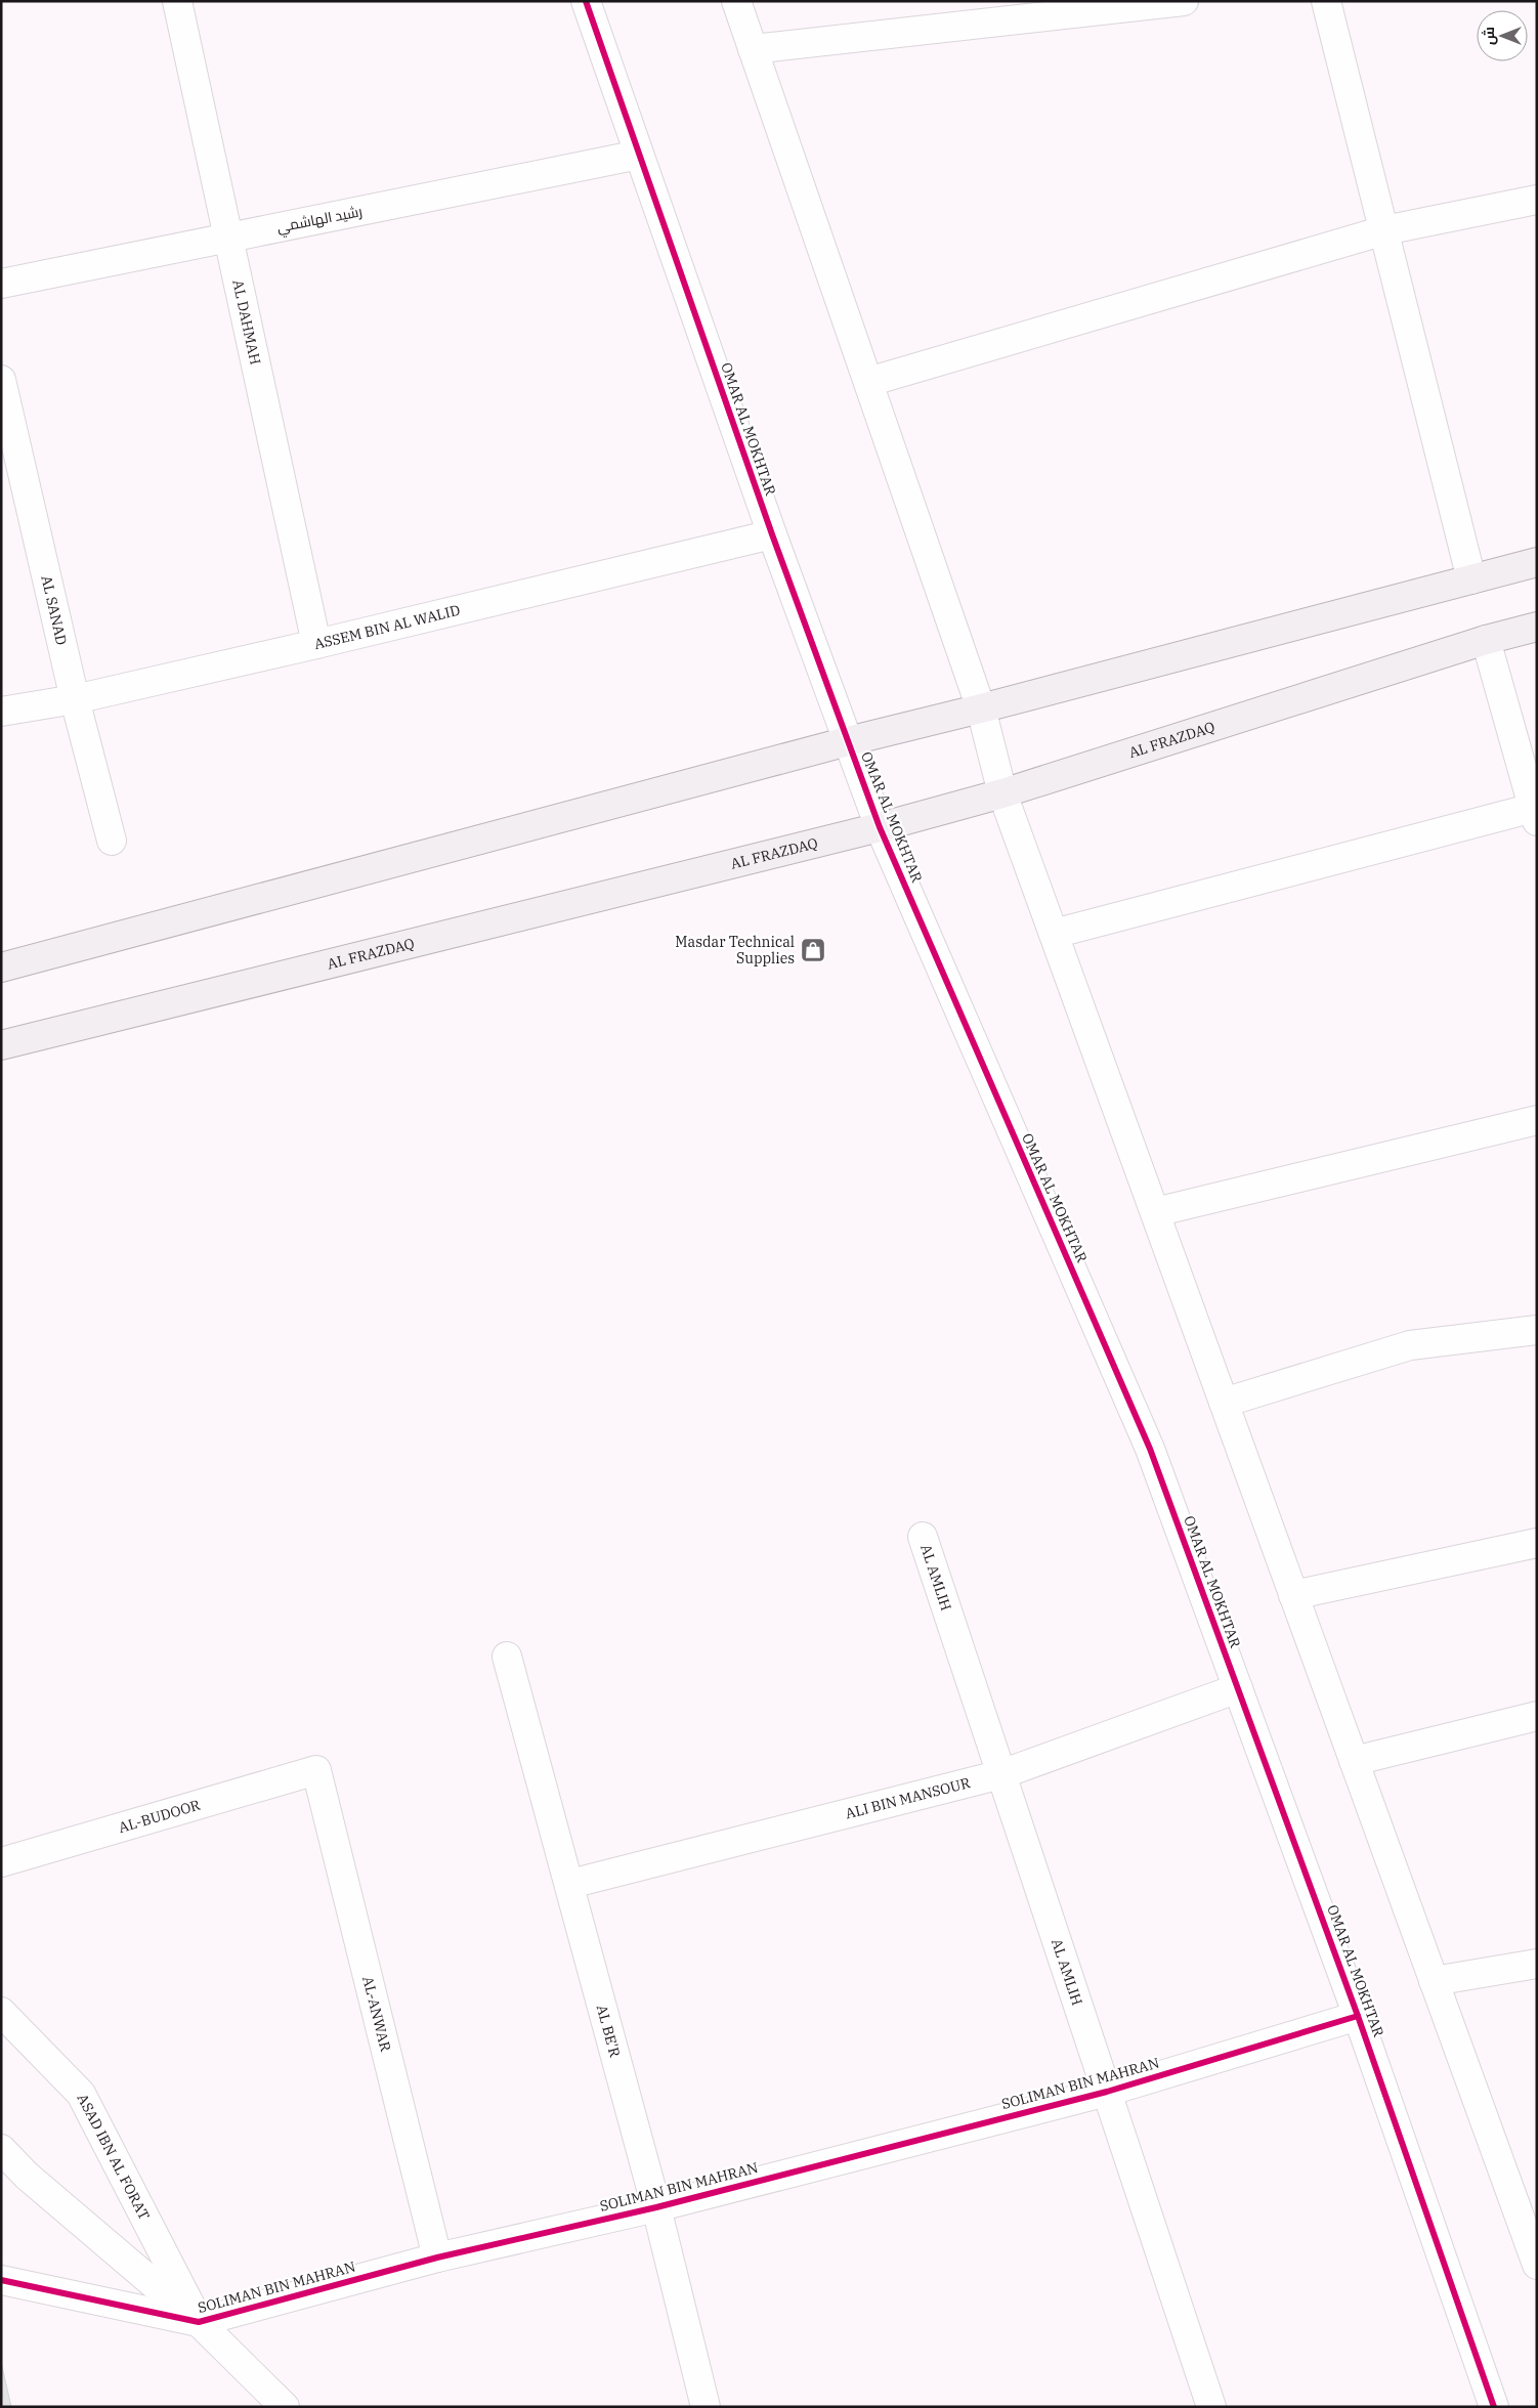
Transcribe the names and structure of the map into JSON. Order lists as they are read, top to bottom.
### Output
{
  "streets": {
    "main road": ["AL FRAZDAQ"],
    "street": [
      "رشيد الهاشمي",
      "AL DAHMAH",
      "OMAR AL MOKHTAR",
      "AL SANAD",
      "ASSEM BIN AL WALID",
      "AL AMLIH",
      "ALI BIN MANSOUR",
      "AL-BUDOOR",
      "AL-ANWAR",
      "AL BE'R",
      "SOLIMAN BIN MAHRAN",
      "ASAD IBN AL FORAT"
    ]
  },
  "crossings": [
    ["رشيد الهاشمي", "AL DAHMAH"],
    ["رشيد الهاشمي", "OMAR AL MOKHTAR"],
    ["AL DAHMAH", "ASSEM BIN AL WALID"],
    ["OMAR AL MOKHTAR", "ASSEM BIN AL WALID"],
    ["OMAR AL MOKHTAR", "AL FRAZDAQ"],
    ["OMAR AL MOKHTAR", "ALI BIN MANSOUR"],
    ["OMAR AL MOKHTAR", "SOLIMAN BIN MAHRAN"],
    ["AL SANAD", "ASSEM BIN AL WALID"],
    ["AL AMLIH", "ALI BIN MANSOUR"],
    ["AL AMLIH", "SOLIMAN BIN MAHRAN"],
    ["ALI BIN MANSOUR", "AL BE'R"],
    ["AL-BUDOOR", "AL-ANWAR"],
    ["AL-ANWAR", "SOLIMAN BIN MAHRAN"],
    ["AL BE'R", "SOLIMAN BIN MAHRAN"],
    ["SOLIMAN BIN MAHRAN", "ASAD IBN AL FORAT"]
  ],
  "places": {
    "shop": ["Masdar Technical Supplies"]
  },
  "north": "left"
}
